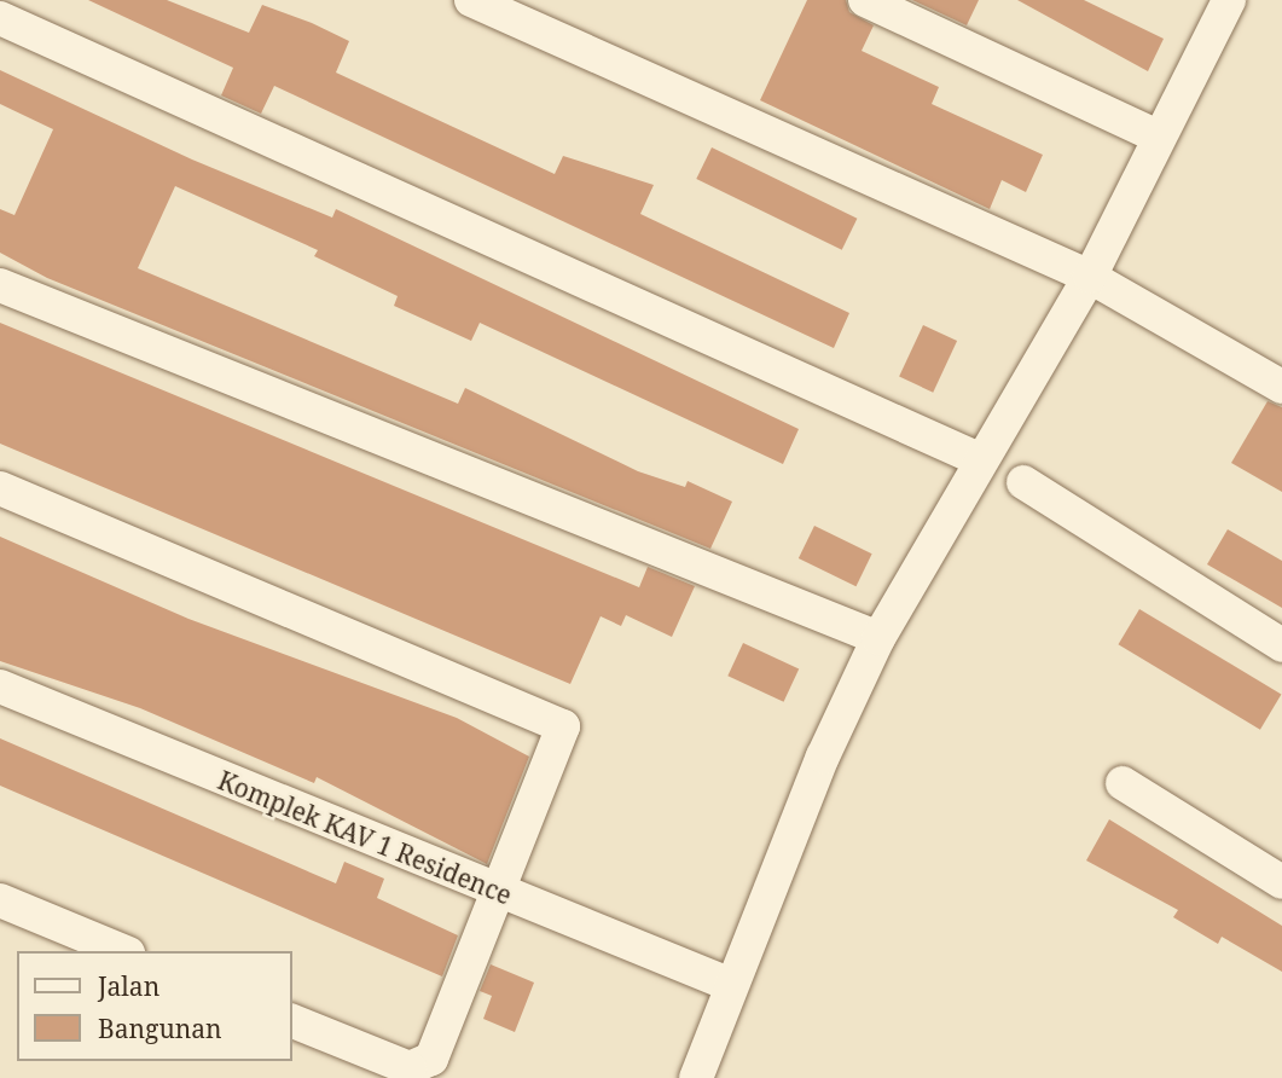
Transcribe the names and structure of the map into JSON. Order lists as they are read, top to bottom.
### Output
{
  "streets": {
    "street": ["Komplek KAV 1 Residence"]
  },
  "legend": ["Jalan", "Bangunan"]
}
